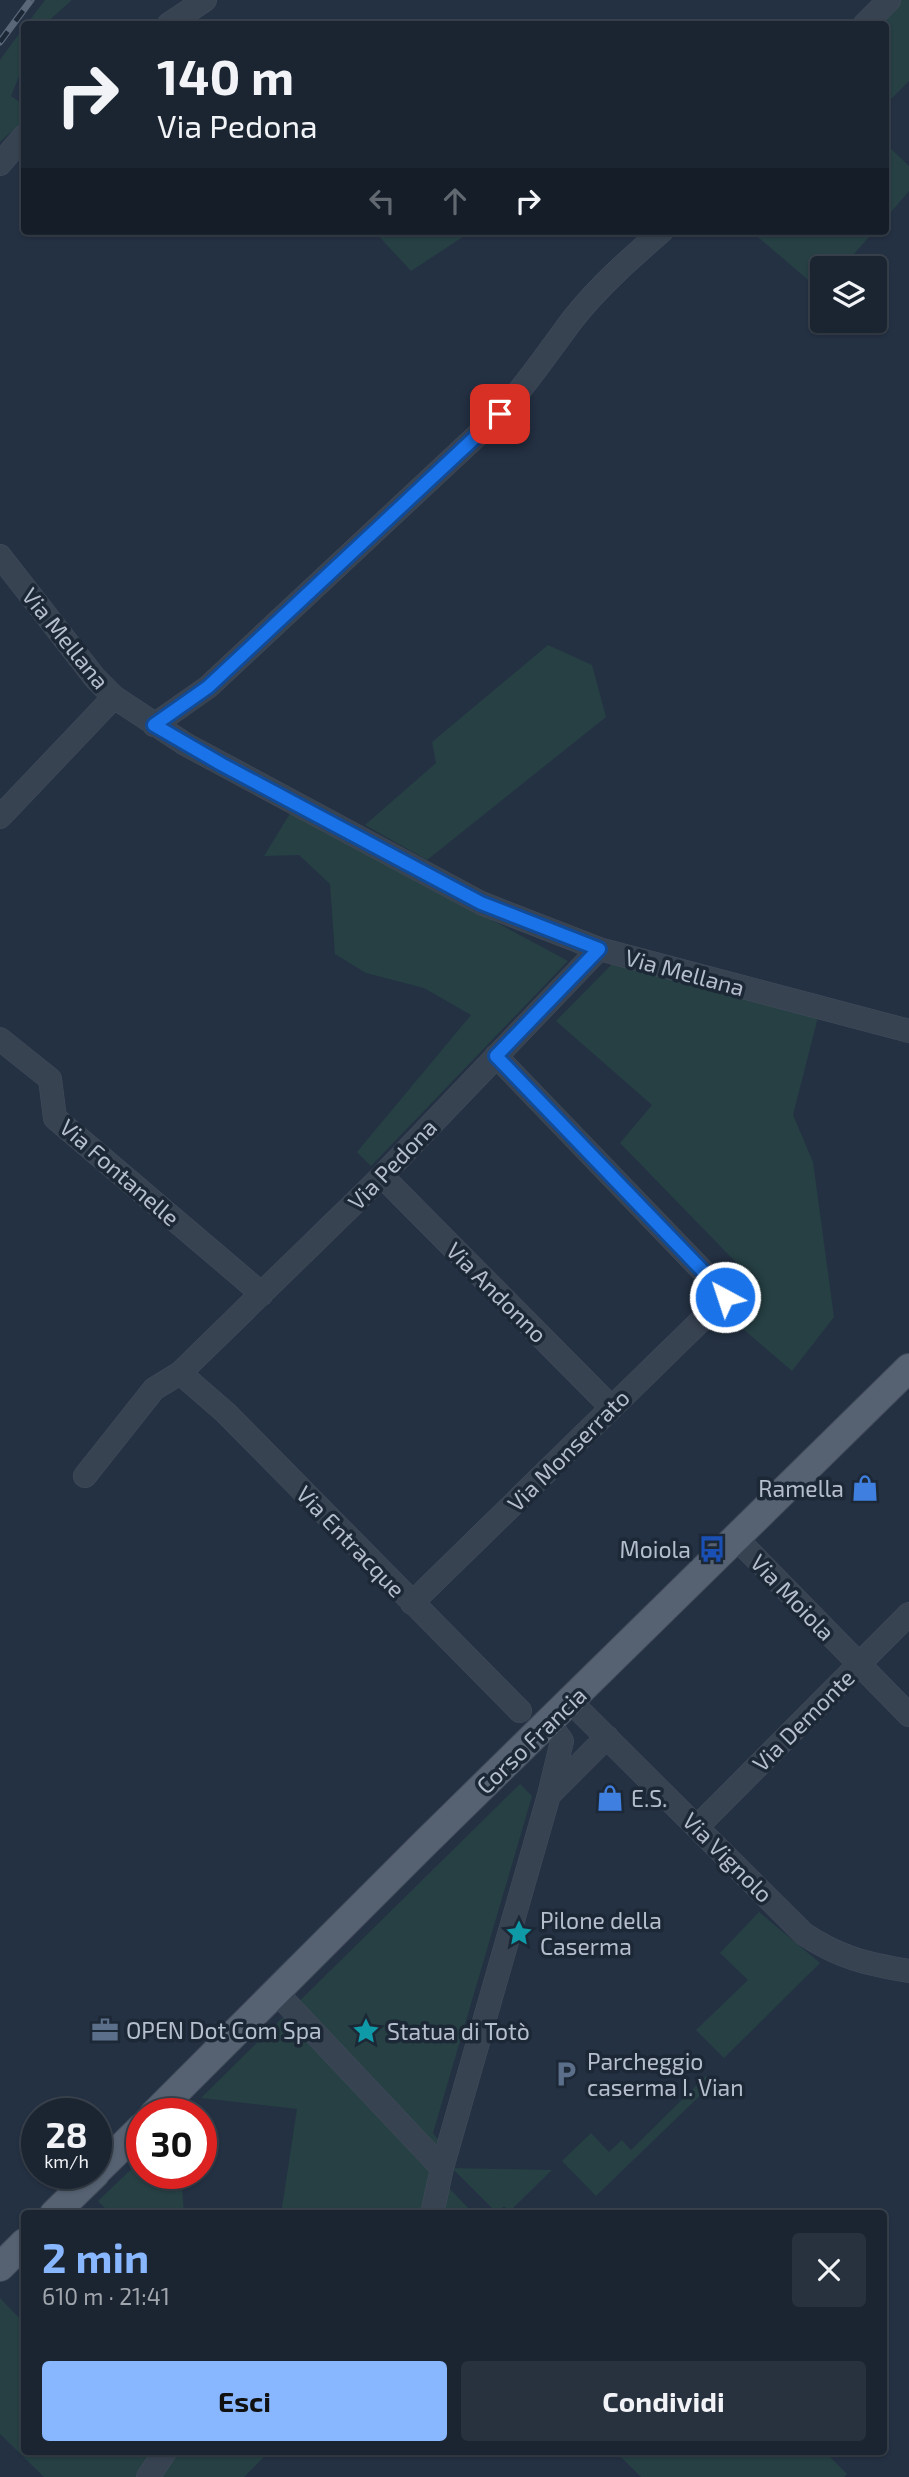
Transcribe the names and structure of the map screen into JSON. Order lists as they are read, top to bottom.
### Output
{
  "streets": {
    "main road": ["Corso Francia"],
    "street": [
      "Via Mellana",
      "Via Pedona",
      "Via Fontanelle",
      "Via Andonno",
      "Via Monserrato",
      "Via Entracque",
      "Via Moiola",
      "Via Demonte",
      "Via Vignolo"
    ]
  },
  "crossings": [
    ["Via Mellana", "Via Pedona"],
    ["Via Pedona", "Via Fontanelle"],
    ["Via Pedona", "Via Andonno"],
    ["Via Pedona", "Via Monserrato"],
    ["Via Pedona", "Via Entracque"],
    ["Via Andonno", "Via Monserrato"],
    ["Via Monserrato", "Via Entracque"],
    ["Via Moiola", "Via Demonte"],
    ["Via Moiola", "Corso Francia"],
    ["Via Demonte", "Via Vignolo"],
    ["Corso Francia", "Via Vignolo"]
  ],
  "places": {
    "shop": ["Ramella", "E.S."],
    "bus stop": ["Moiola"],
    "place": ["Pilone della Caserma", "Statua di Totò"],
    "office": ["OPEN Dot Com Spa"],
    "parking": ["Parcheggio caserma I. Vian"]
  },
  "page": {
    "turn": ["140 m", "Via Pedona"],
    "speed": "28 km/h",
    "limit": "30",
    "heading": ["2 min", "610 m · 21:41"],
    "buttons": ["Esci", "Condividi"]
  }
}
